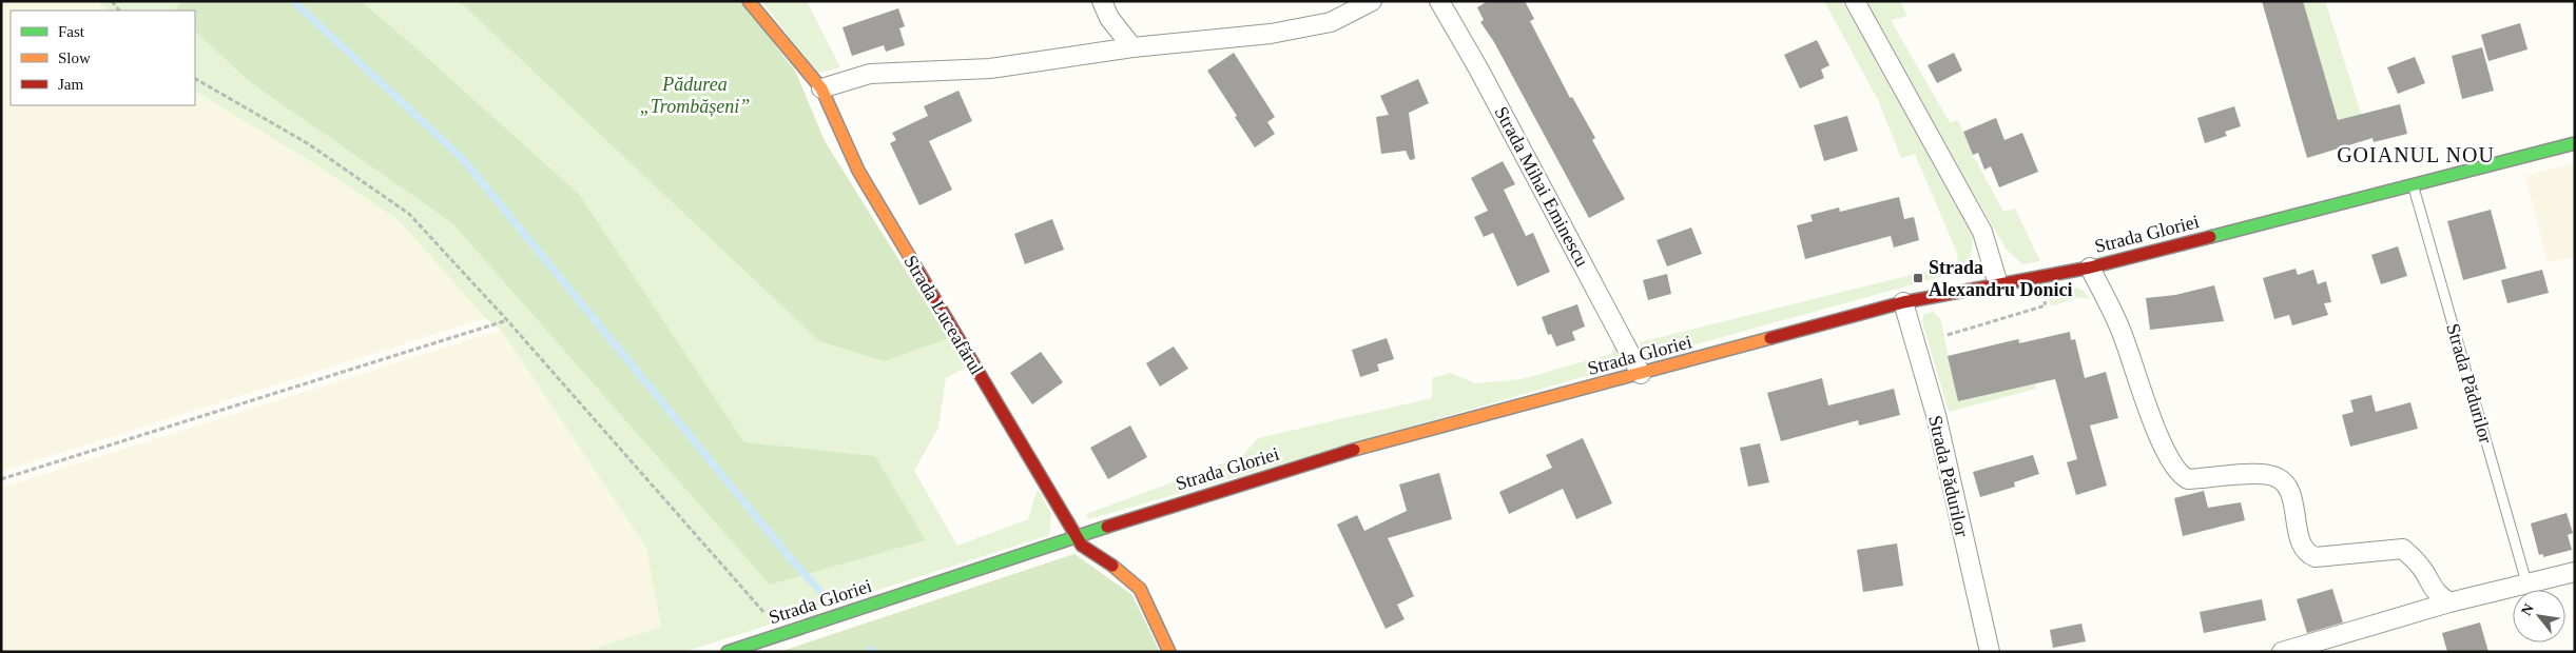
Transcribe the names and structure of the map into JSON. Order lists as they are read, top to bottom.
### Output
{
  "streets": {
    "street": [
      "Strada Mihai Eminescu",
      "Strada Gloriei",
      "Strada Luceafărul",
      "Strada Pădurilor"
    ]
  },
  "crossings": [
    ["Strada Mihai Eminescu", "Strada Gloriei"],
    ["Strada Gloriei", "Strada Luceafărul"],
    ["Strada Gloriei", "Strada Pădurilor"]
  ],
  "districts": ["GOIANUL NOU"],
  "parks": ["Pădurea „Trombășeni”"],
  "places": {
    "transit": ["Strada Alexandru Donici"]
  },
  "legend": ["Fast", "Slow", "Jam"],
  "north": "top left"
}
